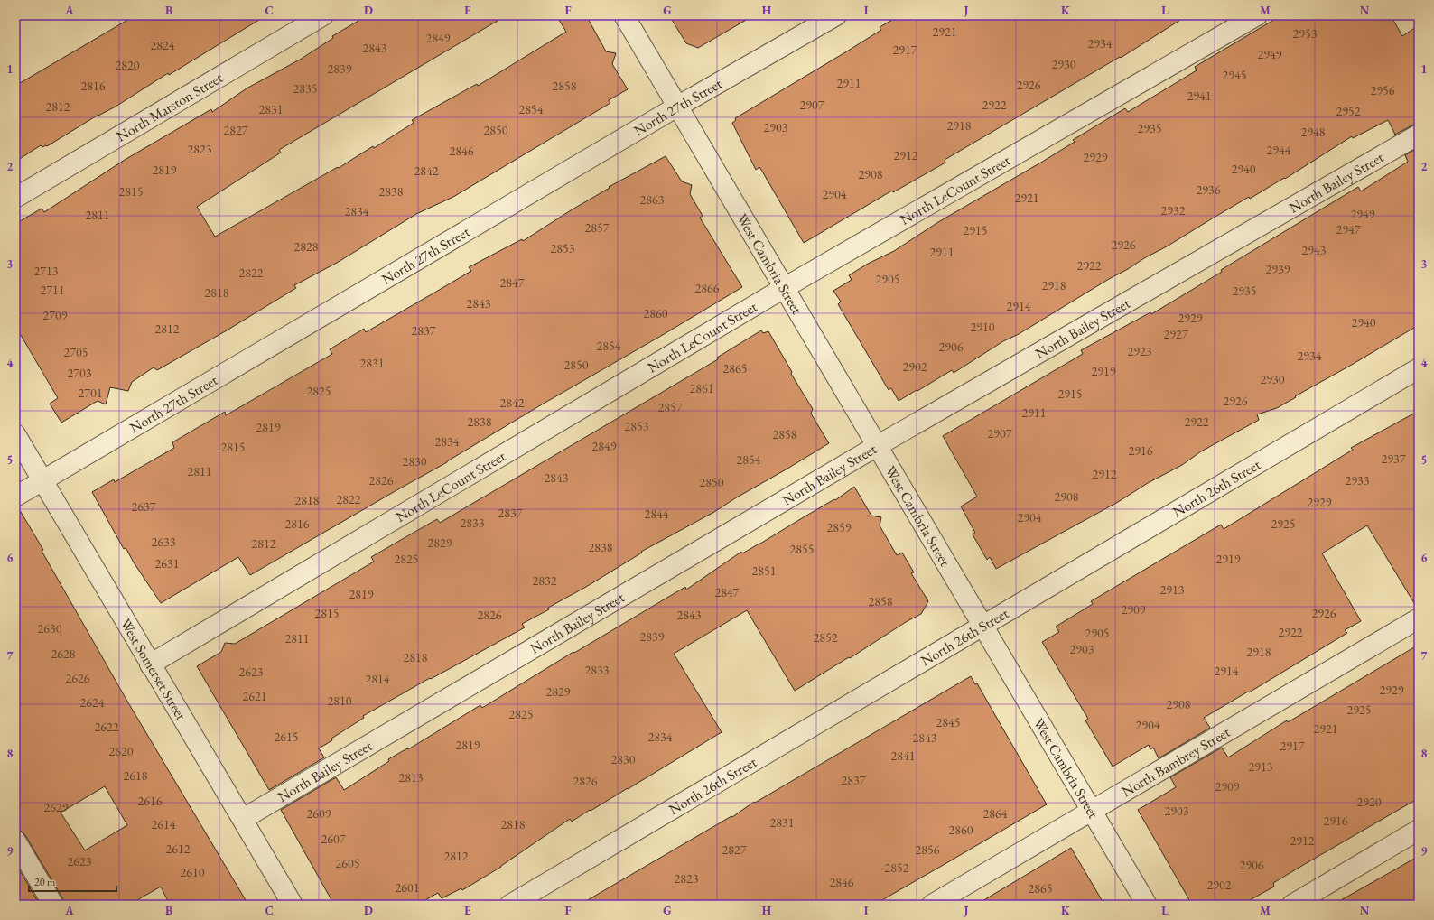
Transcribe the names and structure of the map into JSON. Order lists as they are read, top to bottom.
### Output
{
  "streets": {
    "street": [
      "North Marston Street",
      "North 27th Street",
      "North Bailey Street",
      "North LeCount Street",
      "West Cambria Street",
      "North 26th Street",
      "West Somerset Street",
      "North Bambrey Street"
    ]
  },
  "crossings": [
    ["North 27th Street", "West Cambria Street"],
    ["North 27th Street", "West Somerset Street"],
    ["North Bailey Street", "West Cambria Street"],
    ["North Bailey Street", "West Somerset Street"],
    ["North LeCount Street", "West Cambria Street"],
    ["North LeCount Street", "West Somerset Street"],
    ["West Cambria Street", "North 26th Street"],
    ["West Cambria Street", "North Bambrey Street"]
  ],
  "house_numbers": [
    "2921",
    "2953",
    "2849",
    "2934",
    "2824",
    "2843",
    "2917",
    "2949",
    "2930",
    "2820",
    "2839",
    "2945",
    "2911",
    "2926",
    "2816",
    "2858",
    "2835",
    "2956",
    "2941",
    "2907",
    "2922",
    "2812",
    "2831",
    "2854",
    "2952",
    "2918",
    "2903",
    "2935",
    "2827",
    "2850",
    "2948",
    "2823",
    "2944",
    "2846",
    "2912",
    "2929",
    "2940",
    "2819",
    "2842",
    "2908",
    "2936",
    "2815",
    "2838",
    "2904",
    "2921",
    "2863",
    "2932",
    "2834",
    "2949",
    "2811",
    "2857",
    "2947",
    "2915",
    "2926",
    "2828",
    "2853",
    "2943",
    "2911",
    "2922",
    "2939",
    "2713",
    "2822",
    "2905",
    "2847",
    "2918",
    "2866",
    "2711",
    "2935",
    "2818",
    "2843",
    "2914",
    "2860",
    "2709",
    "2929",
    "2940",
    "2910",
    "2812",
    "2837",
    "2927",
    "2854",
    "2906",
    "2923",
    "2705",
    "2934",
    "2831",
    "2850",
    "2902",
    "2865",
    "2919",
    "2703",
    "2930",
    "2861",
    "2825",
    "2701",
    "2915",
    "2926",
    "2842",
    "2857",
    "2911",
    "2838",
    "2922",
    "2853",
    "2819",
    "2907",
    "2858",
    "2834",
    "2849",
    "2815",
    "2916",
    "2937",
    "2854",
    "2830",
    "2811",
    "2912",
    "2843",
    "2826",
    "2933",
    "2850",
    "2908",
    "2822",
    "2818",
    "2929",
    "2637",
    "2837",
    "2844",
    "2904",
    "2833",
    "2816",
    "2925",
    "2859",
    "2633",
    "2829",
    "2812",
    "2838",
    "2855",
    "2825",
    "2919",
    "2631",
    "2851",
    "2832",
    "2913",
    "2847",
    "2819",
    "2858",
    "2909",
    "2815",
    "2926",
    "2826",
    "2843",
    "2630",
    "2922",
    "2905",
    "2839",
    "2852",
    "2811",
    "2903",
    "2918",
    "2628",
    "2818",
    "2833",
    "2914",
    "2623",
    "2626",
    "2814",
    "2929",
    "2829",
    "2621",
    "2810",
    "2624",
    "2908",
    "2925",
    "2825",
    "2845",
    "2904",
    "2622",
    "2921",
    "2615",
    "2834",
    "2843",
    "2819",
    "2917",
    "2620",
    "2841",
    "2830",
    "2913",
    "2618",
    "2813",
    "2837",
    "2826",
    "2909",
    "2616",
    "2920",
    "2629",
    "2903",
    "2609",
    "2864",
    "2916",
    "2831",
    "2614",
    "2818",
    "2860",
    "2607",
    "2912",
    "2612",
    "2827",
    "2856",
    "2812",
    "2623",
    "2605",
    "2906",
    "2852",
    "2610",
    "2823",
    "2846",
    "2902",
    "2601",
    "2865"
  ],
  "scale_bar": "20 m",
  "grid": {
    "columns": [
      "A",
      "B",
      "C",
      "D",
      "E",
      "F",
      "G",
      "H",
      "I",
      "J",
      "K",
      "L",
      "M",
      "N"
    ],
    "rows": [
      "1",
      "2",
      "3",
      "4",
      "5",
      "6",
      "7",
      "8",
      "9"
    ]
  }
}
